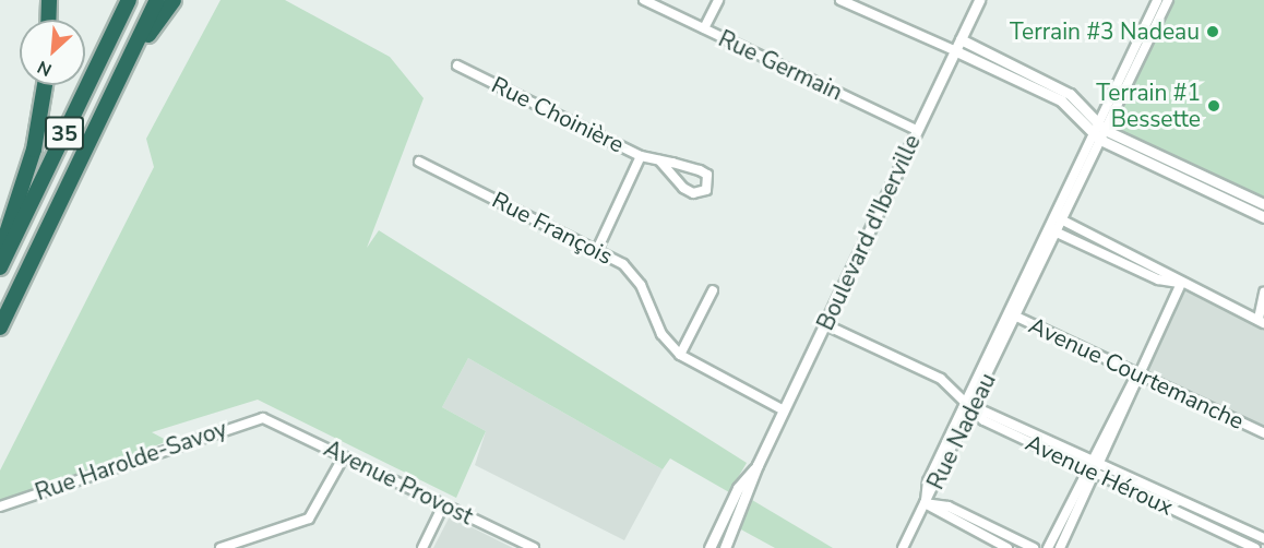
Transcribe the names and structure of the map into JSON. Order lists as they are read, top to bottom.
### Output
{
  "streets": {
    "highway": ["35"],
    "street": [
      "Rue Germain",
      "Rue Choinière",
      "Rue François",
      "Boulevard d'Iberville",
      "Avenue Courtemanche",
      "Rue Nadeau",
      "Rue Harolde-Savoy",
      "Avenue Héroux",
      "Avenue Provost"
    ]
  },
  "crossings": [
    ["Rue Germain", "Boulevard d'Iberville"],
    ["Rue François", "Boulevard d'Iberville"],
    ["Boulevard d'Iberville", "Avenue Héroux"],
    ["Avenue Courtemanche", "Rue Nadeau"],
    ["Rue Nadeau", "Avenue Héroux"],
    ["Rue Harolde-Savoy", "Avenue Provost"]
  ],
  "places": ["Terrain #3 Nadeau", "Terrain #1 Bessette"],
  "north": "bottom left"
}
